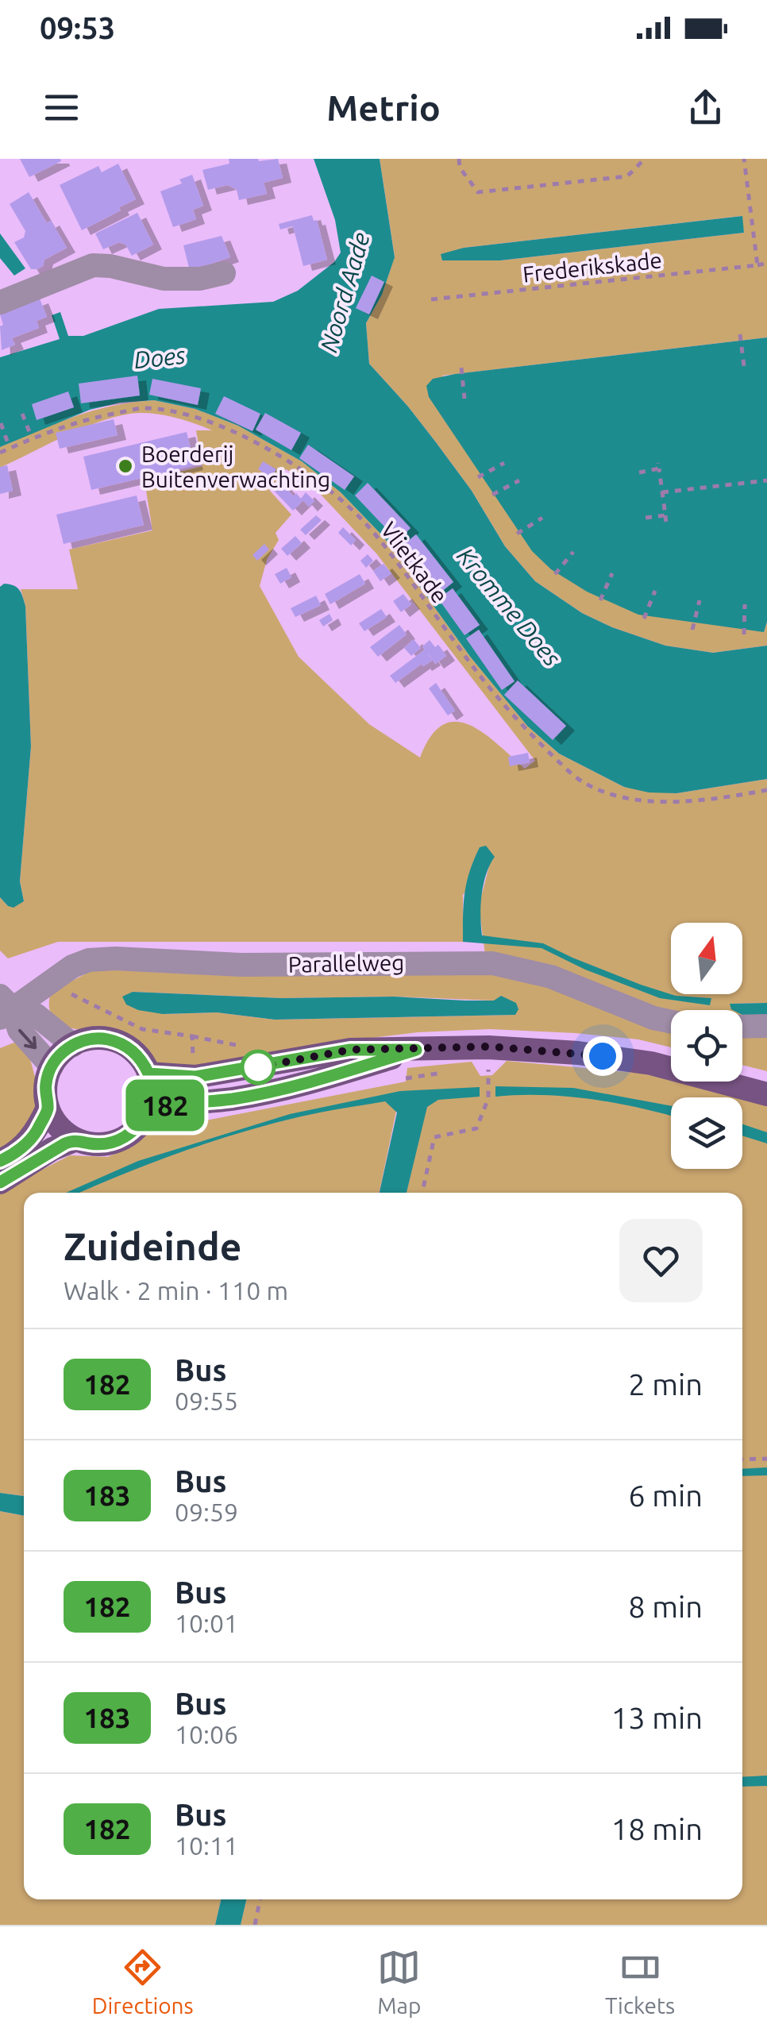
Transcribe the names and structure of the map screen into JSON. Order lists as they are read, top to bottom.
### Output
{
  "streets": {
    "street": ["Parallelweg"],
    "path": ["Frederikskade", "Vlietkade"]
  },
  "water": ["Noord Aade", "Does", "Kromme Does"],
  "places": ["Boerderij Buitenverwachting"],
  "lines": ["bus line 182"],
  "north": "top",
  "page": {
    "status": "09:53",
    "header": "Metrio",
    "on_map": "182",
    "heading": ["Zuideinde", "Walk · 2 min · 110 m"],
    "list": [
      {
        "mark": "182",
        "name": "Bus",
        "note": "09:55",
        "value": "2 min"
      },
      {
        "mark": "183",
        "name": "Bus",
        "note": "09:59",
        "value": "6 min"
      },
      {
        "mark": "182",
        "name": "Bus",
        "note": "10:01",
        "value": "8 min"
      },
      {
        "mark": "183",
        "name": "Bus",
        "note": "10:06",
        "value": "13 min"
      },
      {
        "mark": "182",
        "name": "Bus",
        "note": "10:11",
        "value": "18 min"
      }
    ],
    "tabs": ["Directions", "Map", "Tickets"]
  }
}
